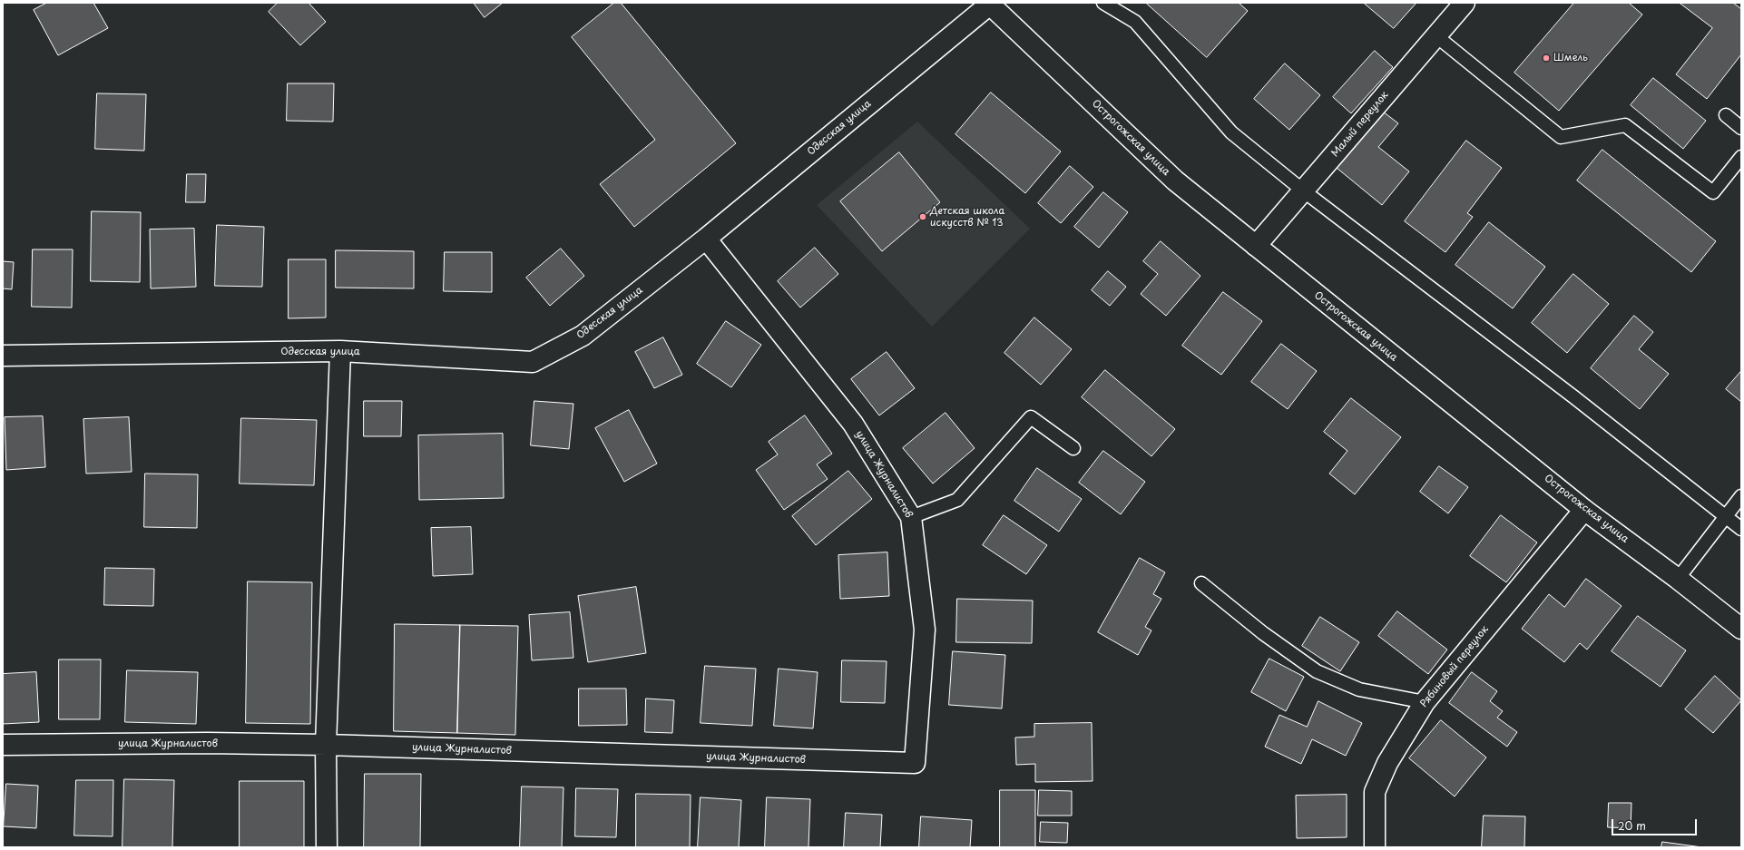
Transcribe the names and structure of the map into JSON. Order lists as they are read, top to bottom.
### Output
{
  "streets": {
    "street": [
      "Малый переулок",
      "Одесская улица",
      "Острогожская улица",
      "улица Журналистов",
      "Рябиновый переулок"
    ]
  },
  "crossings": [
    ["Малый переулок", "Острогожская улица"],
    ["Одесская улица", "Острогожская улица"],
    ["Одесская улица", "улица Журналистов"],
    ["Острогожская улица", "Рябиновый переулок"]
  ],
  "places": ["Шмель", "Детская школа искусств № 13"],
  "scale_bar": "20 m"
}
